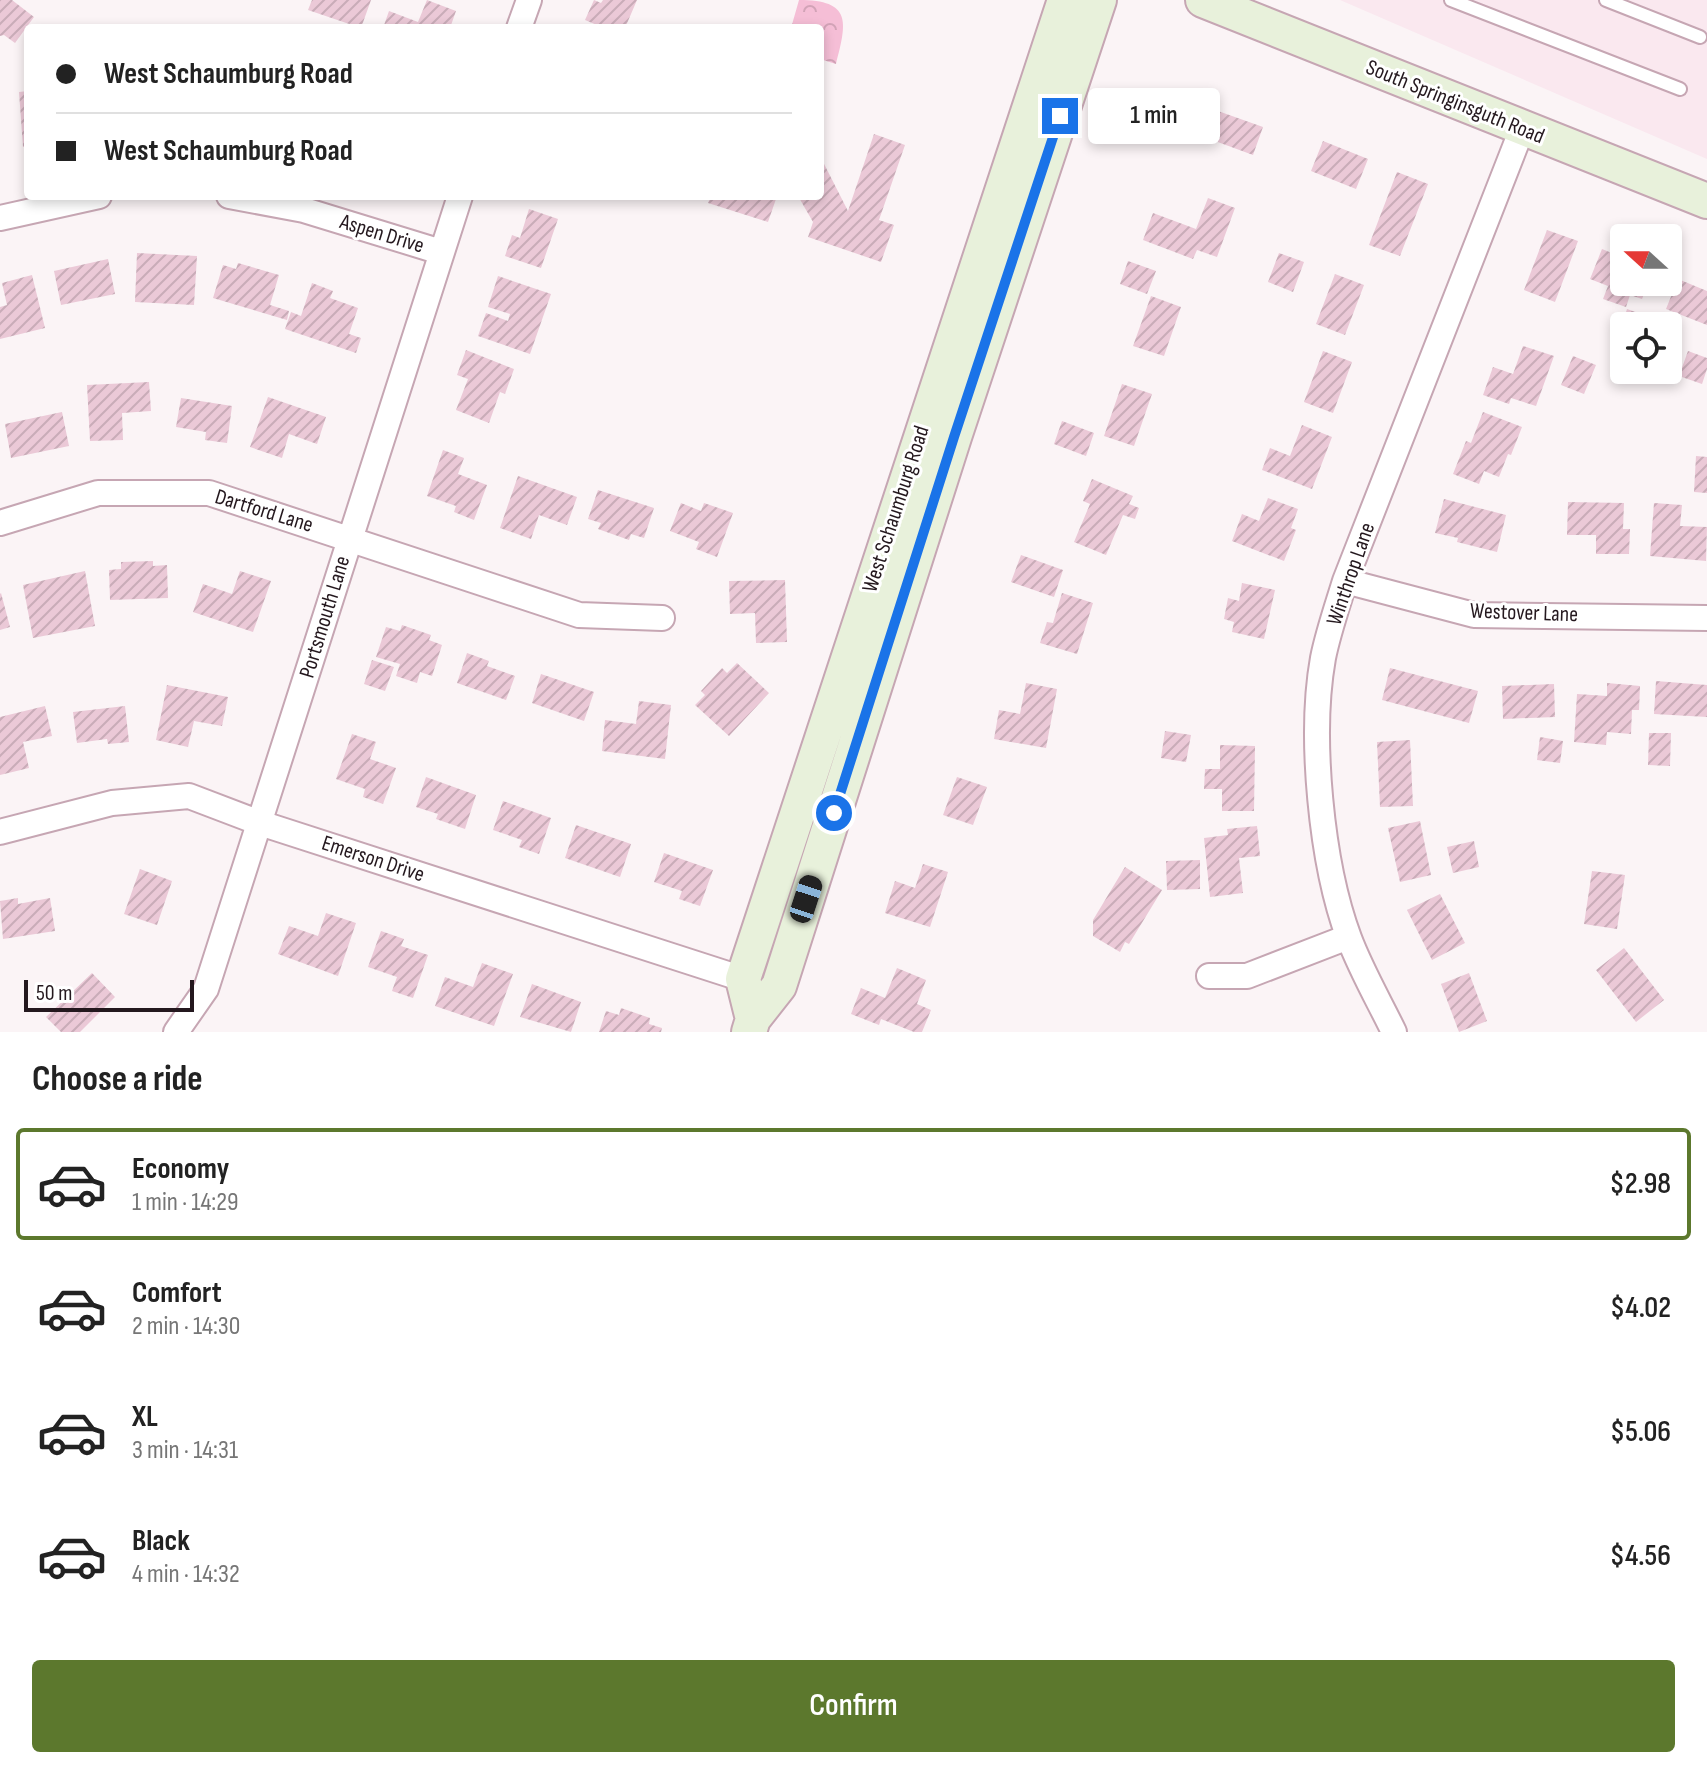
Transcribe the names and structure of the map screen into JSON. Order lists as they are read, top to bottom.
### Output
{
  "streets": {
    "main road": ["South Springinsguth Road", "West Schaumburg Road"],
    "street": [
      "Aspen Drive",
      "Dartford Lane",
      "Winthrop Lane",
      "Westover Lane",
      "Portsmouth Lane",
      "Emerson Drive"
    ]
  },
  "crossings": [
    ["South Springinsguth Road", "Winthrop Lane"],
    ["Aspen Drive", "Portsmouth Lane"],
    ["West Schaumburg Road", "Emerson Drive"],
    ["Dartford Lane", "Portsmouth Lane"],
    ["Winthrop Lane", "Westover Lane"],
    ["Portsmouth Lane", "Emerson Drive"]
  ],
  "scale_bar": "50 m",
  "north": "left",
  "page": {
    "banner": ["West Schaumburg Road", "West Schaumburg Road"],
    "bubble": "1 min",
    "scale": "50 m",
    "heading": "Choose a ride",
    "list": [
      {
        "name": "Economy",
        "note": "1 min · 14:29",
        "value": "$2.98"
      },
      {
        "name": "Comfort",
        "note": "2 min · 14:30",
        "value": "$4.02"
      },
      {
        "name": "XL",
        "note": "3 min · 14:31",
        "value": "$5.06"
      },
      {
        "name": "Black",
        "note": "4 min · 14:32",
        "value": "$4.56"
      }
    ],
    "buttons": "Confirm"
  }
}
